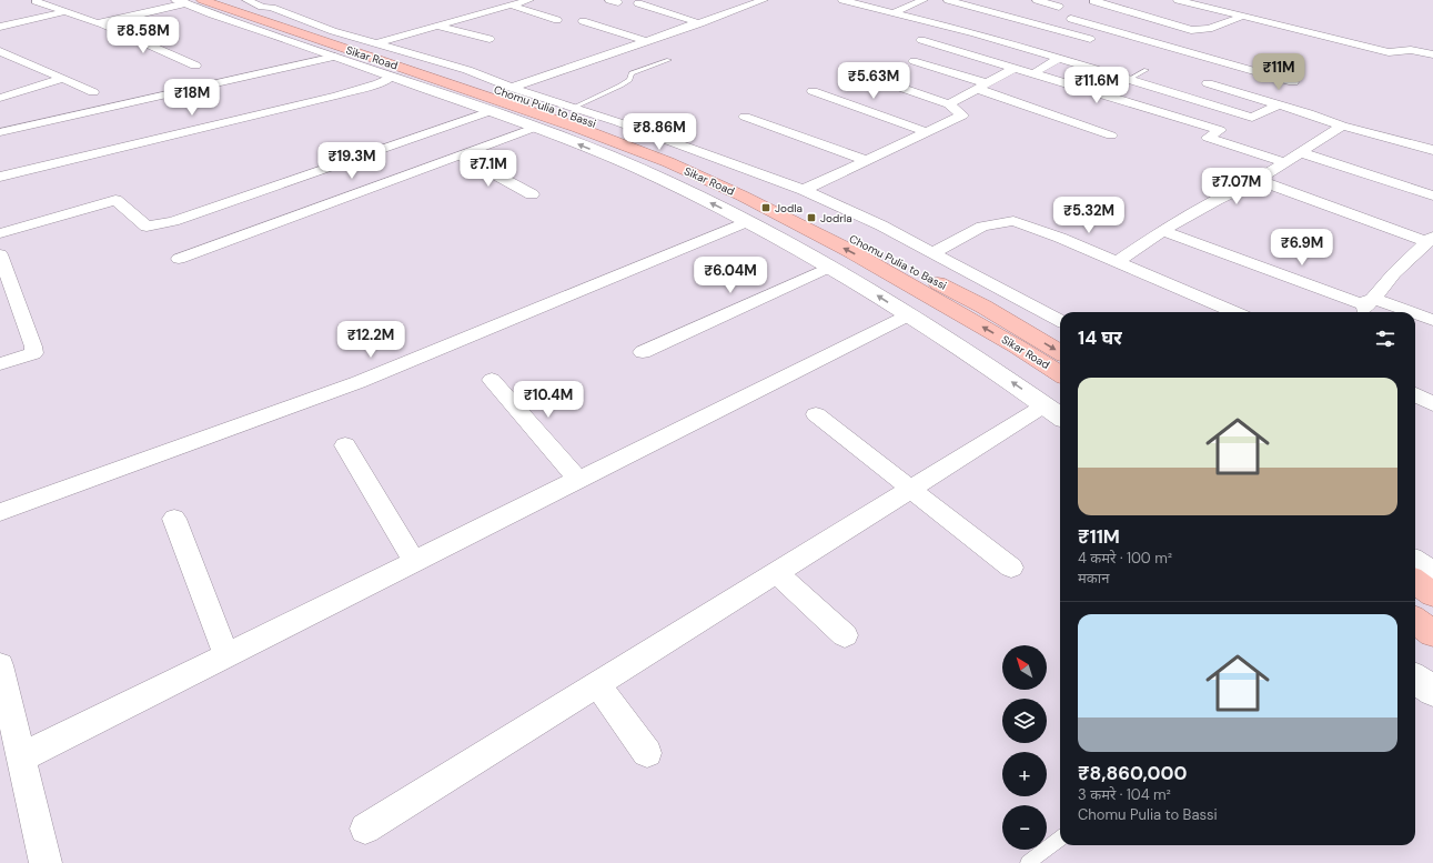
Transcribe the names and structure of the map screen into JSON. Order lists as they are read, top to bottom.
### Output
{
  "streets": {
    "highway": ["Sikar Road", "Chomu Pulia to Bassi"]
  },
  "one_way": ["Sikar Road", "Chomu Pulia to Bassi"],
  "places": {
    "transit": ["Jodla", "Jodrla"]
  },
  "north": "top left",
  "page": {
    "price": [
      "₹8.58M",
      "₹11M",
      "₹5.63M",
      "₹11.6M",
      "₹18M",
      "₹8.86M",
      "₹19.3M",
      "₹7.1M",
      "₹7.07M",
      "₹5.32M",
      "₹6.9M",
      "₹6.04M",
      "₹12.2M",
      "₹10.4M"
    ],
    "heading": "14 घर",
    "list": [
      {
        "name": "₹11M",
        "note": "4 कमरे · 100 m² · मकान"
      },
      {
        "name": "₹8,860,000",
        "note": "3 कमरे · 104 m² · Chomu Pulia to Bassi"
      }
    ],
    "map_buttons": ["+", "−"]
  }
}
